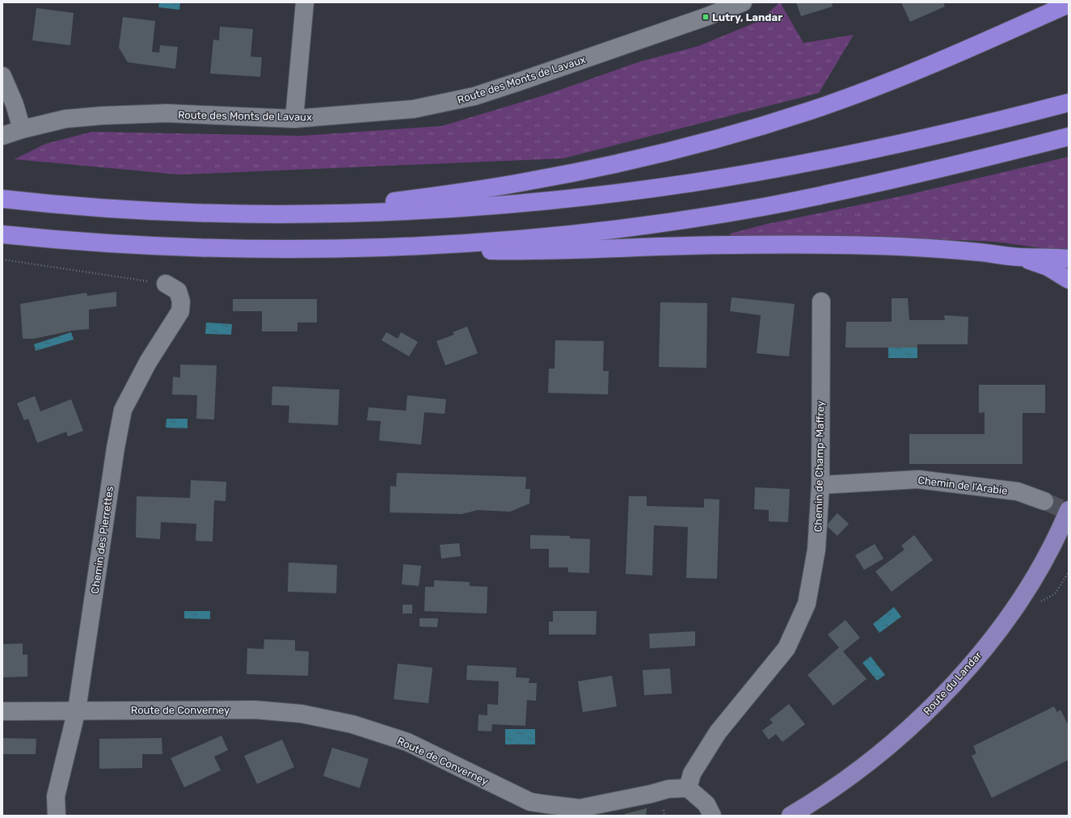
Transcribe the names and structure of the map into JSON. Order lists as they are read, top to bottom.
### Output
{
  "streets": {
    "main road": ["Route du Landar"],
    "street": [
      "Route des Monts de Lavaux",
      "Chemin de Champ-Maffrey",
      "Chemin de l'Arabie",
      "Chemin des Pierrettes",
      "Route de Converney"
    ]
  },
  "crossings": [
    ["Chemin de Champ-Maffrey", "Chemin de l'Arabie"],
    ["Chemin de Champ-Maffrey", "Route de Converney"],
    ["Chemin des Pierrettes", "Route de Converney"]
  ],
  "places": {
    "transit": ["Lutry, Landar"]
  }
}
